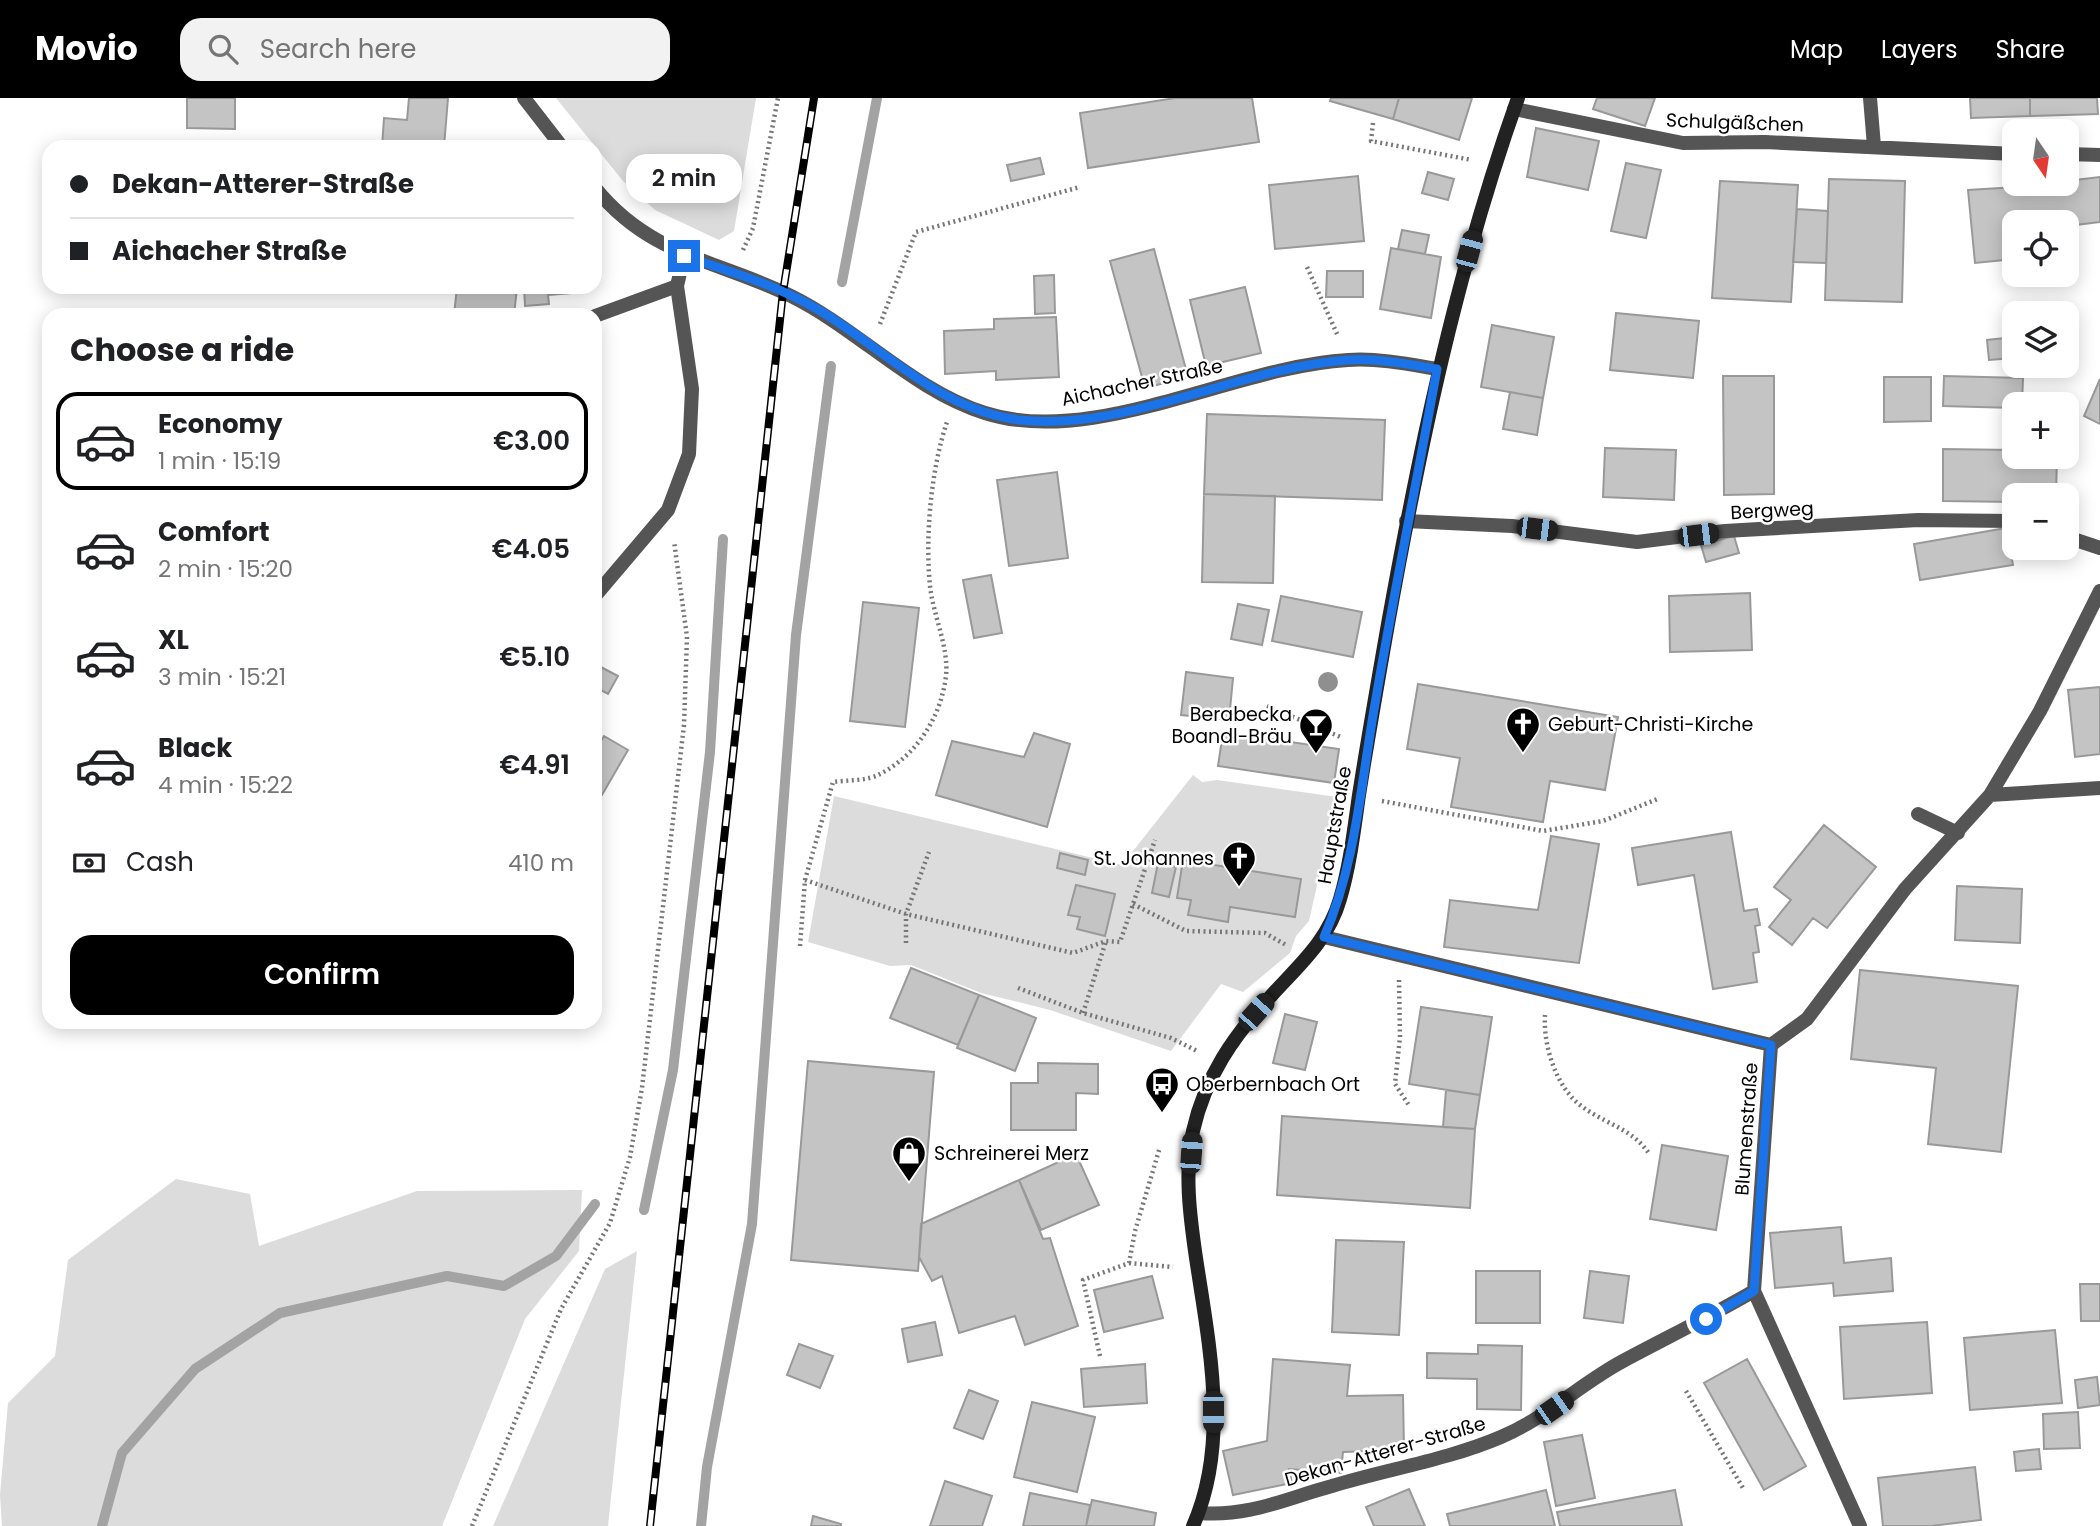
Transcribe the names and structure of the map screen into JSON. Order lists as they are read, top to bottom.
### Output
{
  "streets": {
    "street": [
      "Schulgäßchen",
      "Aichacher Straße",
      "Bergweg",
      "Hauptstraße",
      "Blumenstraße",
      "Dekan-Atterer-Straße"
    ]
  },
  "crossings": [
    ["Schulgäßchen", "Hauptstraße"],
    ["Aichacher Straße", "Hauptstraße"],
    ["Bergweg", "Hauptstraße"],
    ["Hauptstraße", "Blumenstraße"],
    ["Hauptstraße", "Dekan-Atterer-Straße"],
    ["Blumenstraße", "Dekan-Atterer-Straße"]
  ],
  "places": {
    "church": ["Geburt-Christi-Kirche", "St. Johannes"],
    "bar": ["Berabecka Boandl-Bräu"],
    "bus stop": ["Oberbernbach Ort"],
    "shop": ["Schreinerei Merz"]
  },
  "north": "bottom",
  "page": {
    "header": "Movio",
    "search": "Search here",
    "nav": ["Map", "Layers", "Share"],
    "map_buttons": ["+", "−"],
    "banner": ["Dekan-Atterer-Straße", "Aichacher Straße"],
    "bubble": "2 min",
    "heading": "Choose a ride",
    "list": [
      {
        "name": "Economy",
        "note": "1 min · 15:19",
        "value": "€3.00"
      },
      {
        "name": "Comfort",
        "note": "2 min · 15:20",
        "value": "€4.05"
      },
      {
        "name": "XL",
        "note": "3 min · 15:21",
        "value": "€5.10"
      },
      {
        "name": "Black",
        "note": "4 min · 15:22",
        "value": "€4.91"
      }
    ],
    "pay": ["Cash", "410 m"],
    "buttons": "Confirm"
  }
}
